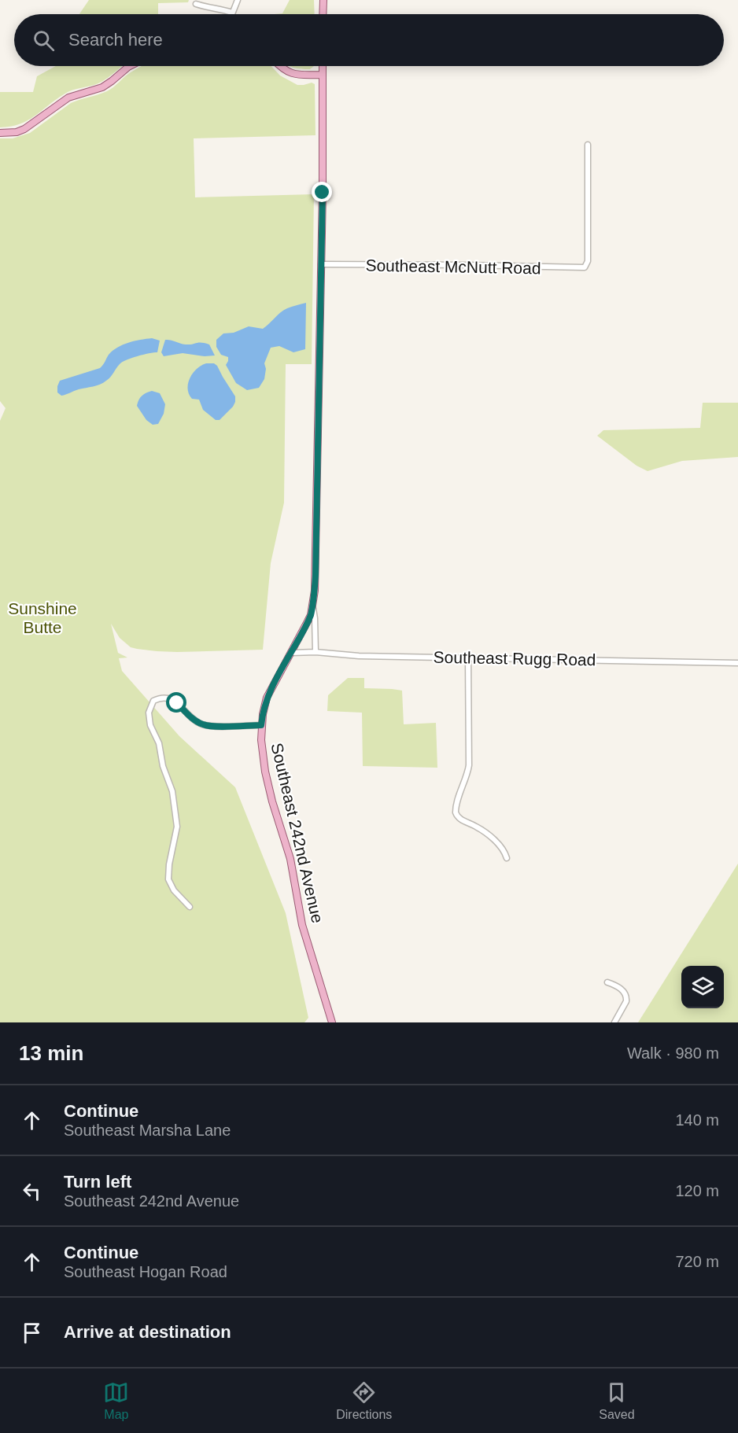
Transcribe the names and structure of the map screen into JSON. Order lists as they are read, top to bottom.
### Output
{
  "streets": {
    "main road": ["Southeast 242nd Avenue"],
    "street": ["Southeast McNutt Road", "Southeast Rugg Road"]
  },
  "crossings": [
    ["Southeast McNutt Road", "Southeast 242nd Avenue"],
    ["Southeast Rugg Road", "Southeast 242nd Avenue"]
  ],
  "parks": ["Sunshine Butte"],
  "page": {
    "search": "Search here",
    "heading": ["13 min", "Walk · 980 m"],
    "list": [
      ["Continue", "Southeast Marsha Lane", "140 m"],
      ["Turn left", "Southeast 242nd Avenue", "120 m"],
      ["Continue", "Southeast Hogan Road", "720 m"],
      "Arrive at destination"
    ],
    "nav": ["Map", "Directions", "Saved"]
  }
}
